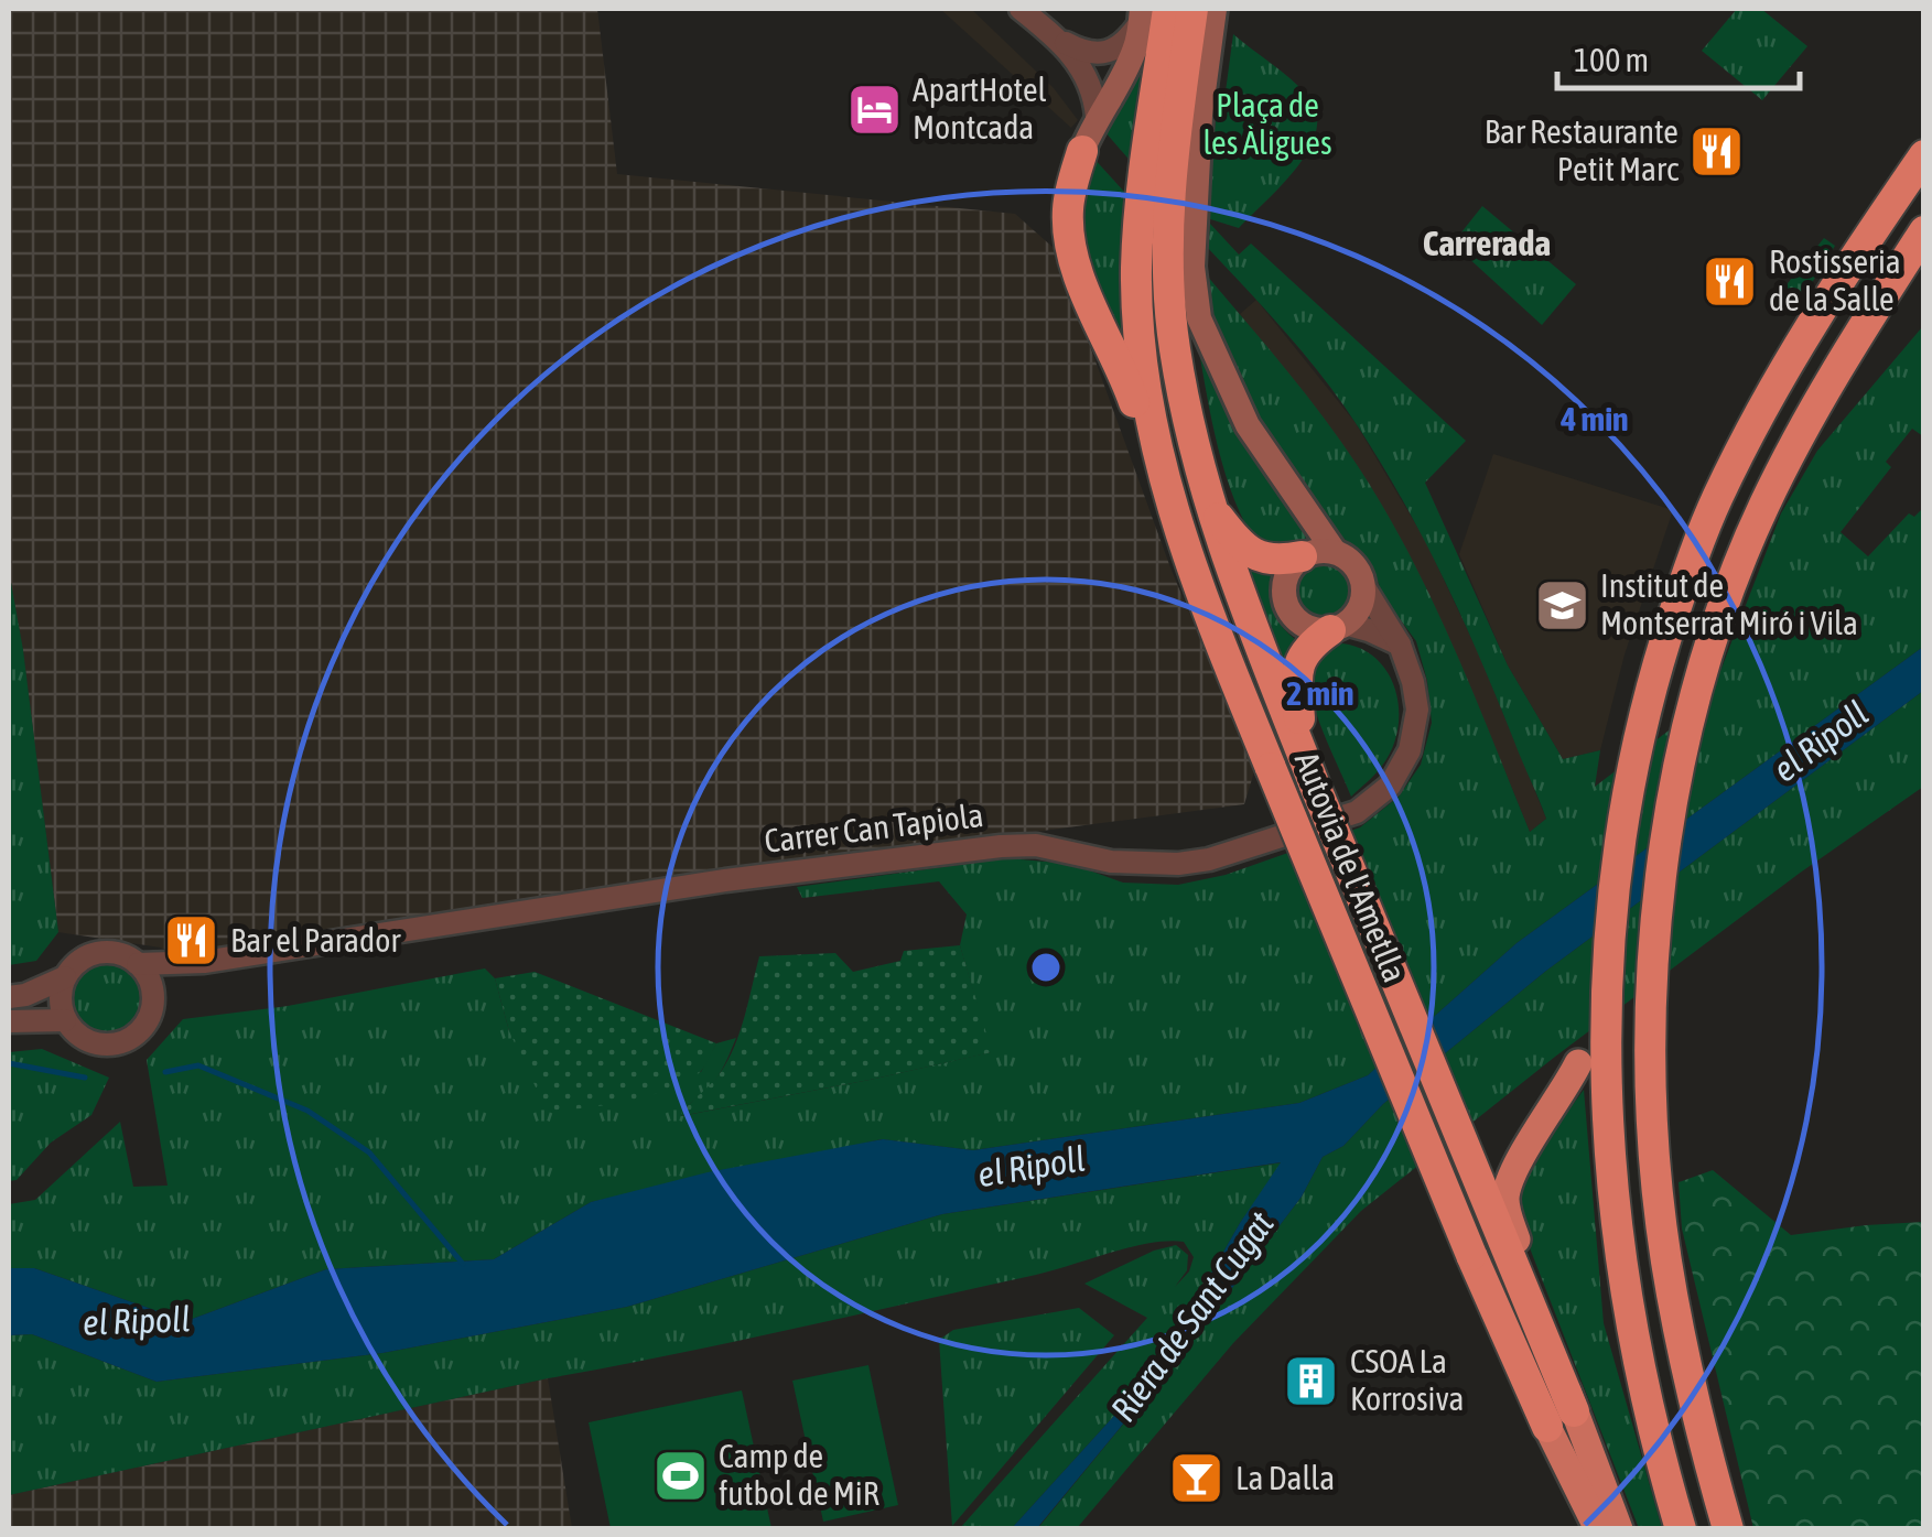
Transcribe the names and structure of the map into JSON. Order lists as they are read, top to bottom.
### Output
{
  "streets": {
    "highway": ["Autovia de l'Ametlla"],
    "street": ["Carrer Can Tapiola"]
  },
  "districts": ["Carrerada"],
  "water": ["el Ripoll", "Riera de Sant Cugat"],
  "parks": ["Plaça de les Àligues"],
  "places": {
    "hotel": ["ApartHotel Montcada"],
    "restaurant": ["Bar Restaurante Petit Marc", "Rostisseria de la Salle", "Bar el Parador"],
    "school or university": ["Institut de Montserrat Miró i Vila"],
    "building": ["CSOA La Korrosiva"],
    "sports": ["Camp de futbol de MiR"],
    "bar": ["La Dalla"]
  },
  "scale_bar": "100 m",
  "rings": ["4 min", "2 min"]
}
